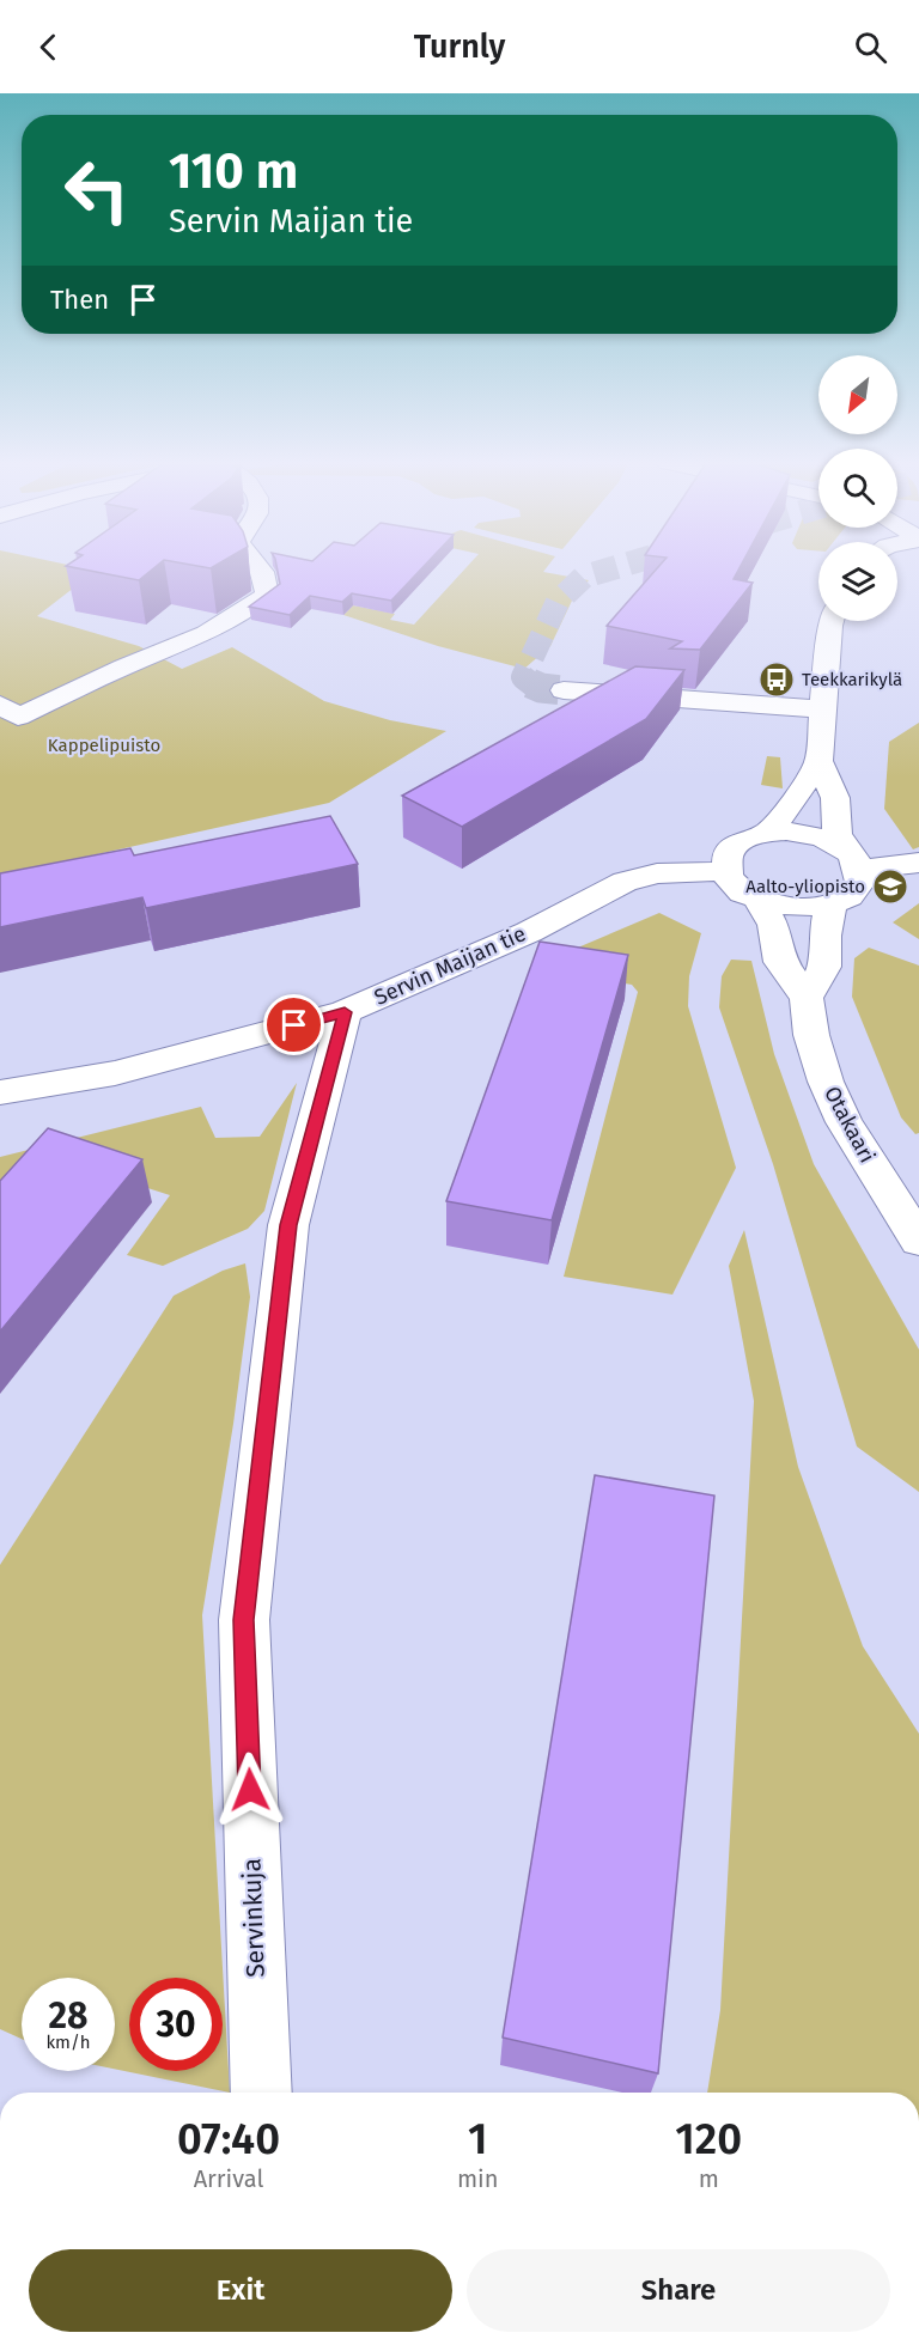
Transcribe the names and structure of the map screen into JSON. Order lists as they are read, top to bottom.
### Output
{
  "streets": {
    "street": ["Servin Maijan tie", "Otakaari", "Servinkuja"]
  },
  "crossings": [
    ["Servin Maijan tie", "Servinkuja"]
  ],
  "parks": ["Kappelipuisto"],
  "places": {
    "bus stop": ["Teekkarikylä"],
    "school or university": ["Aalto-yliopisto"]
  },
  "north": "bottom left",
  "page": {
    "header": "Turnly",
    "turn": ["110 m", "Servin Maijan tie"],
    "then": "Then",
    "speed": "28 km/h",
    "limit": "30",
    "eta": [
      "07:40",
      "Arrival",
      "1",
      "min",
      "120",
      "m"
    ],
    "buttons": ["Exit", "Share"]
  }
}
